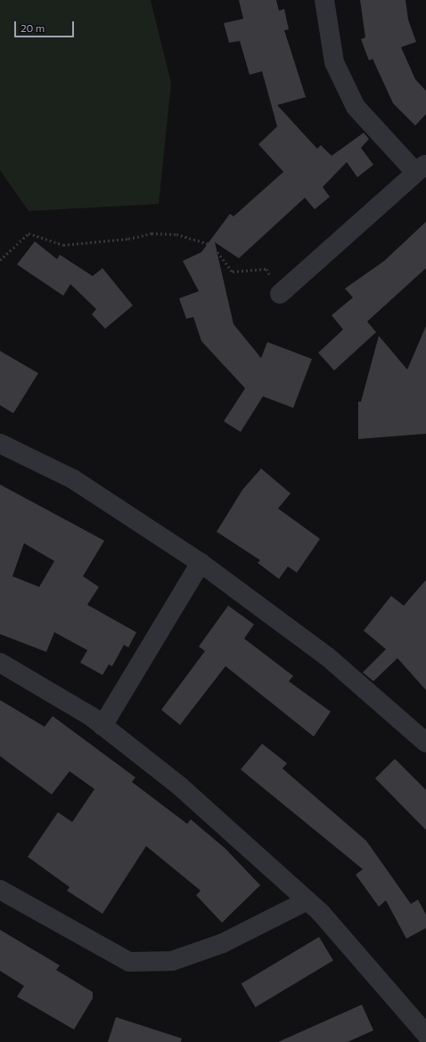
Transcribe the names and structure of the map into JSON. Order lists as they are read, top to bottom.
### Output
{
  "scale_bar": "20 m"
}
